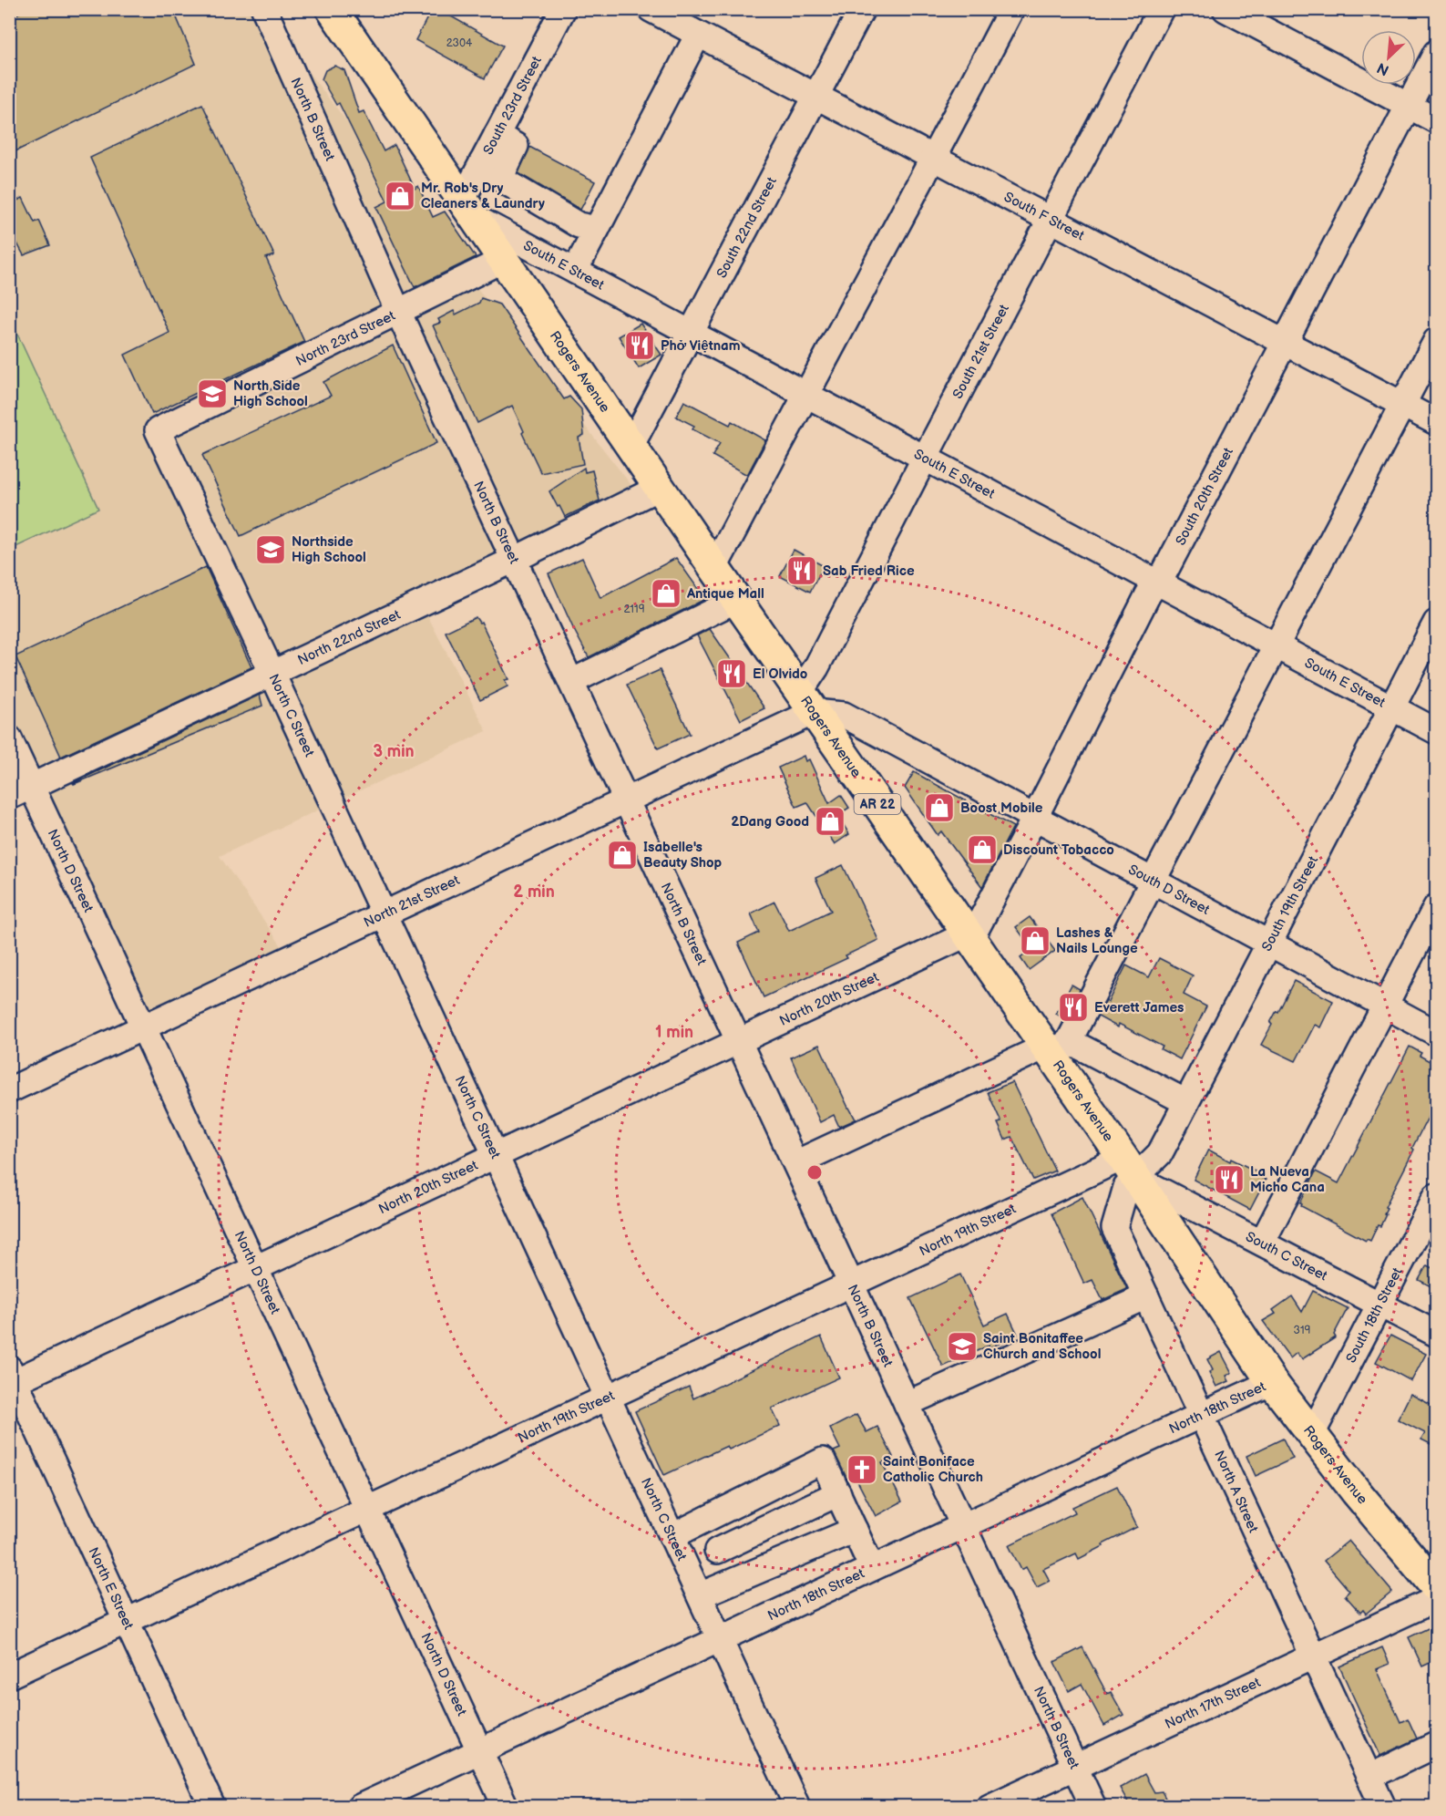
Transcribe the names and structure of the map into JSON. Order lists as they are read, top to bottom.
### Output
{
  "streets": {
    "main road": ["Rogers Avenue", "AR 22"],
    "street": [
      "South 23rd Street",
      "North B Street",
      "South F Street",
      "South 22nd Street",
      "South E Street",
      "North 23rd Street",
      "South 21st Street",
      "South 20th Street",
      "North 22nd Street",
      "North C Street",
      "North D Street",
      "South D Street",
      "North 21st Street",
      "South 19th Street",
      "North 20th Street",
      "North 19th Street",
      "South C Street",
      "South 18th Street",
      "North 18th Street",
      "North A Street",
      "North E Street",
      "North 17th Street"
    ]
  },
  "crossings": [
    ["South 23rd Street", "South E Street"],
    ["South 23rd Street", "Rogers Avenue"],
    ["North B Street", "North 23rd Street"],
    ["North B Street", "North 22nd Street"],
    ["North B Street", "North 21st Street"],
    ["North B Street", "North 20th Street"],
    ["North B Street", "North 19th Street"],
    ["North B Street", "North 18th Street"],
    ["North B Street", "North 17th Street"],
    ["South F Street", "South 22nd Street"],
    ["South F Street", "South 21st Street"],
    ["South F Street", "South 20th Street"],
    ["South 22nd Street", "South E Street"],
    ["South 22nd Street", "Rogers Avenue"],
    ["South E Street", "South 21st Street"],
    ["South E Street", "Rogers Avenue"],
    ["South E Street", "South 20th Street"],
    ["South E Street", "South 19th Street"],
    ["North 23rd Street", "Rogers Avenue"],
    ["North 23rd Street", "North C Street"],
    ["South 21st Street", "Rogers Avenue"],
    ["South 21st Street", "South D Street"],
    ["South 21st Street", "North 21st Street"],
    ["Rogers Avenue", "South 20th Street"],
    ["Rogers Avenue", "North 22nd Street"],
    ["Rogers Avenue", "South D Street"],
    ["Rogers Avenue", "North 21st Street"],
    ["Rogers Avenue", "South 19th Street"],
    ["Rogers Avenue", "North 20th Street"],
    ["Rogers Avenue", "North 19th Street"],
    ["Rogers Avenue", "South C Street"],
    ["Rogers Avenue", "South 18th Street"],
    ["Rogers Avenue", "North 18th Street"],
    ["Rogers Avenue", "North A Street"],
    ["South 20th Street", "South D Street"],
    ["South 20th Street", "North 20th Street"],
    ["North 22nd Street", "North C Street"],
    ["North 22nd Street", "North D Street"],
    ["North C Street", "North 21st Street"],
    ["North C Street", "North 20th Street"],
    ["North C Street", "North 19th Street"],
    ["North C Street", "North 18th Street"],
    ["North D Street", "North 21st Street"],
    ["North D Street", "North 20th Street"],
    ["North D Street", "North 19th Street"],
    ["North D Street", "North 18th Street"],
    ["South D Street", "North 21st Street"],
    ["South D Street", "South 19th Street"],
    ["South 19th Street", "North 19th Street"],
    ["South 19th Street", "South C Street"],
    ["South 19th Street", "North A Street"],
    ["North 20th Street", "North E Street"],
    ["North 19th Street", "South C Street"],
    ["North 19th Street", "North A Street"],
    ["North 19th Street", "North E Street"],
    ["South C Street", "South 18th Street"],
    ["South C Street", "North A Street"],
    ["North 18th Street", "North A Street"],
    ["North A Street", "North 17th Street"]
  ],
  "places": {
    "shop": [
      "Mr. Rob's Dry Cleaners & Laundry",
      "Antique Mall",
      "Boost Mobile",
      "2Dang Good",
      "Discount Tobacco",
      "Isabelle's Beauty Shop",
      "Lashes & Nails Lounge"
    ],
    "restaurant": [
      "Phở Việtnam",
      "Sab Fried Rice",
      "El Olvido",
      "Everett James",
      "La Nueva Micho Cana"
    ],
    "school or university": ["North Side High School", "Northside High School", "Saint Bonitaffee Church and School"],
    "church": ["Saint Boniface Catholic Church"]
  },
  "house_numbers": ["2304", "2119", "319"],
  "north": "bottom left",
  "rings": ["3 min", "2 min", "1 min"]
}
